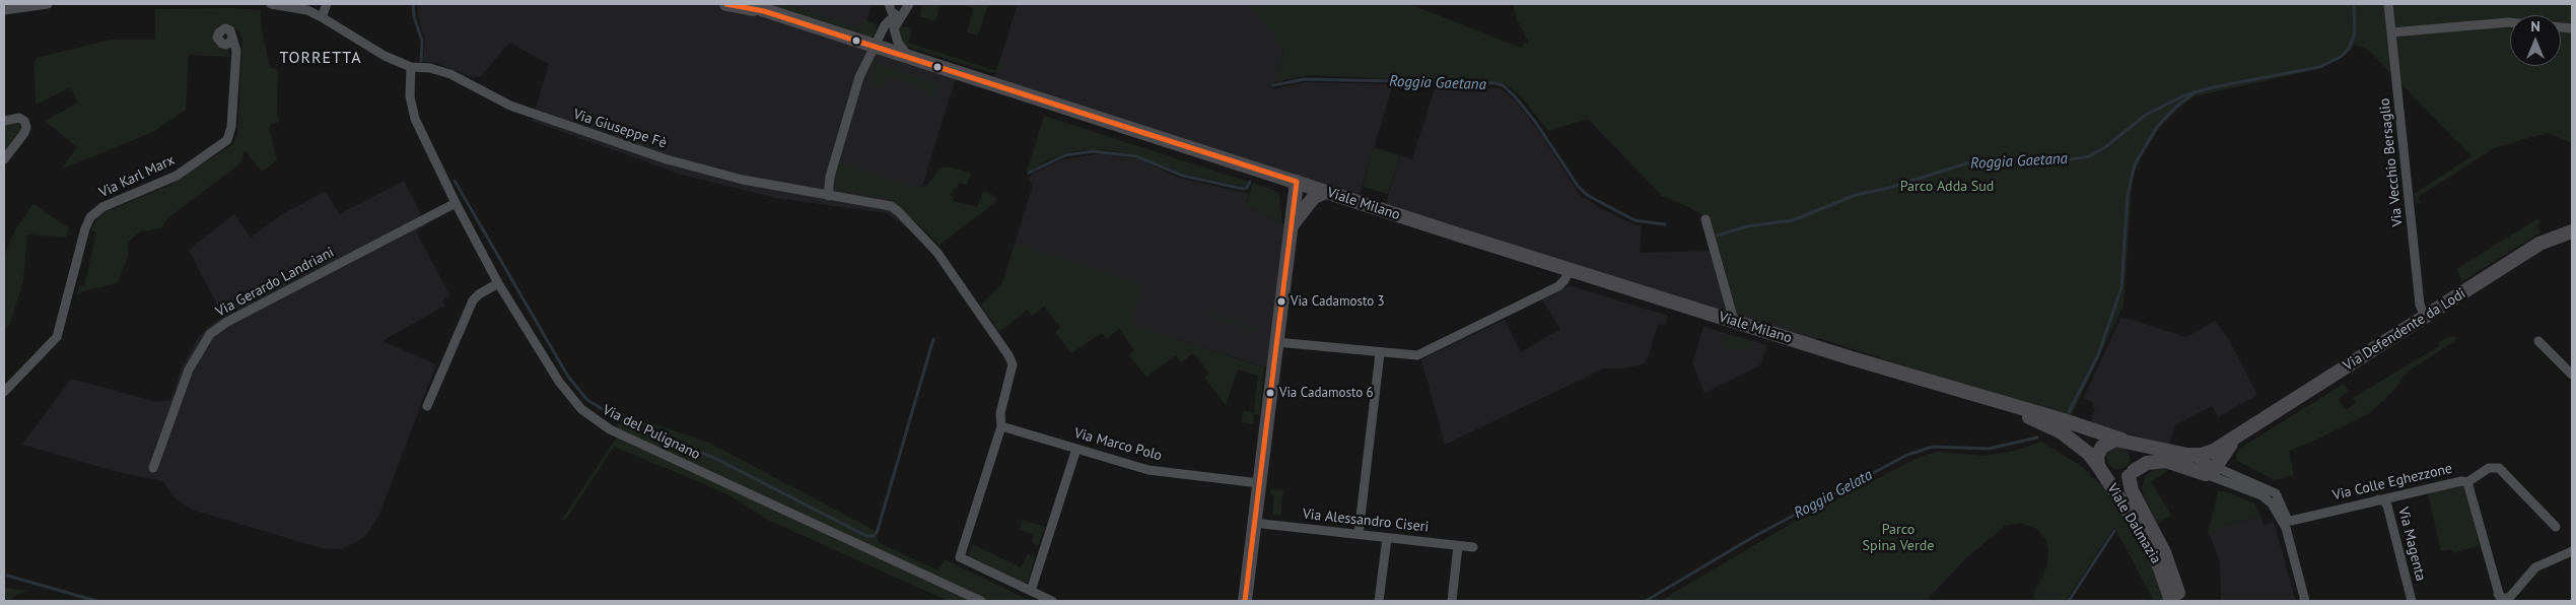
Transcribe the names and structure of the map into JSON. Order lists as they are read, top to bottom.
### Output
{
  "streets": {
    "street": [
      "Via Giuseppe Fè",
      "Via Vecchio Bersaglio",
      "Via Karl Marx",
      "Viale Milano",
      "Via Gerardo Landriani",
      "Via Defendente da Lodi",
      "Via del Pulignano",
      "Via Marco Polo",
      "Via Colle Eghezzone",
      "Via Alessandro Ciseri",
      "Viale Dalmazia",
      "Via Magenta"
    ]
  },
  "crossings": [
    ["Via Giuseppe Fè", "Via del Pulignano"],
    ["Via Giuseppe Fè", "Via Marco Polo"],
    ["Via Vecchio Bersaglio", "Via Defendente da Lodi"],
    ["Viale Milano", "Via Defendente da Lodi"],
    ["Viale Milano", "Viale Dalmazia"],
    ["Via Gerardo Landriani", "Via del Pulignano"],
    ["Via Colle Eghezzone", "Via Magenta"]
  ],
  "districts": ["TORRETTA"],
  "water": ["Roggia Gaetana", "Roggia Gelata"],
  "parks": ["Parco Adda Sud", "Parco Spina Verde"],
  "places": ["Via Cadamosto 3", "Via Cadamosto 6"],
  "north": "top"
}
